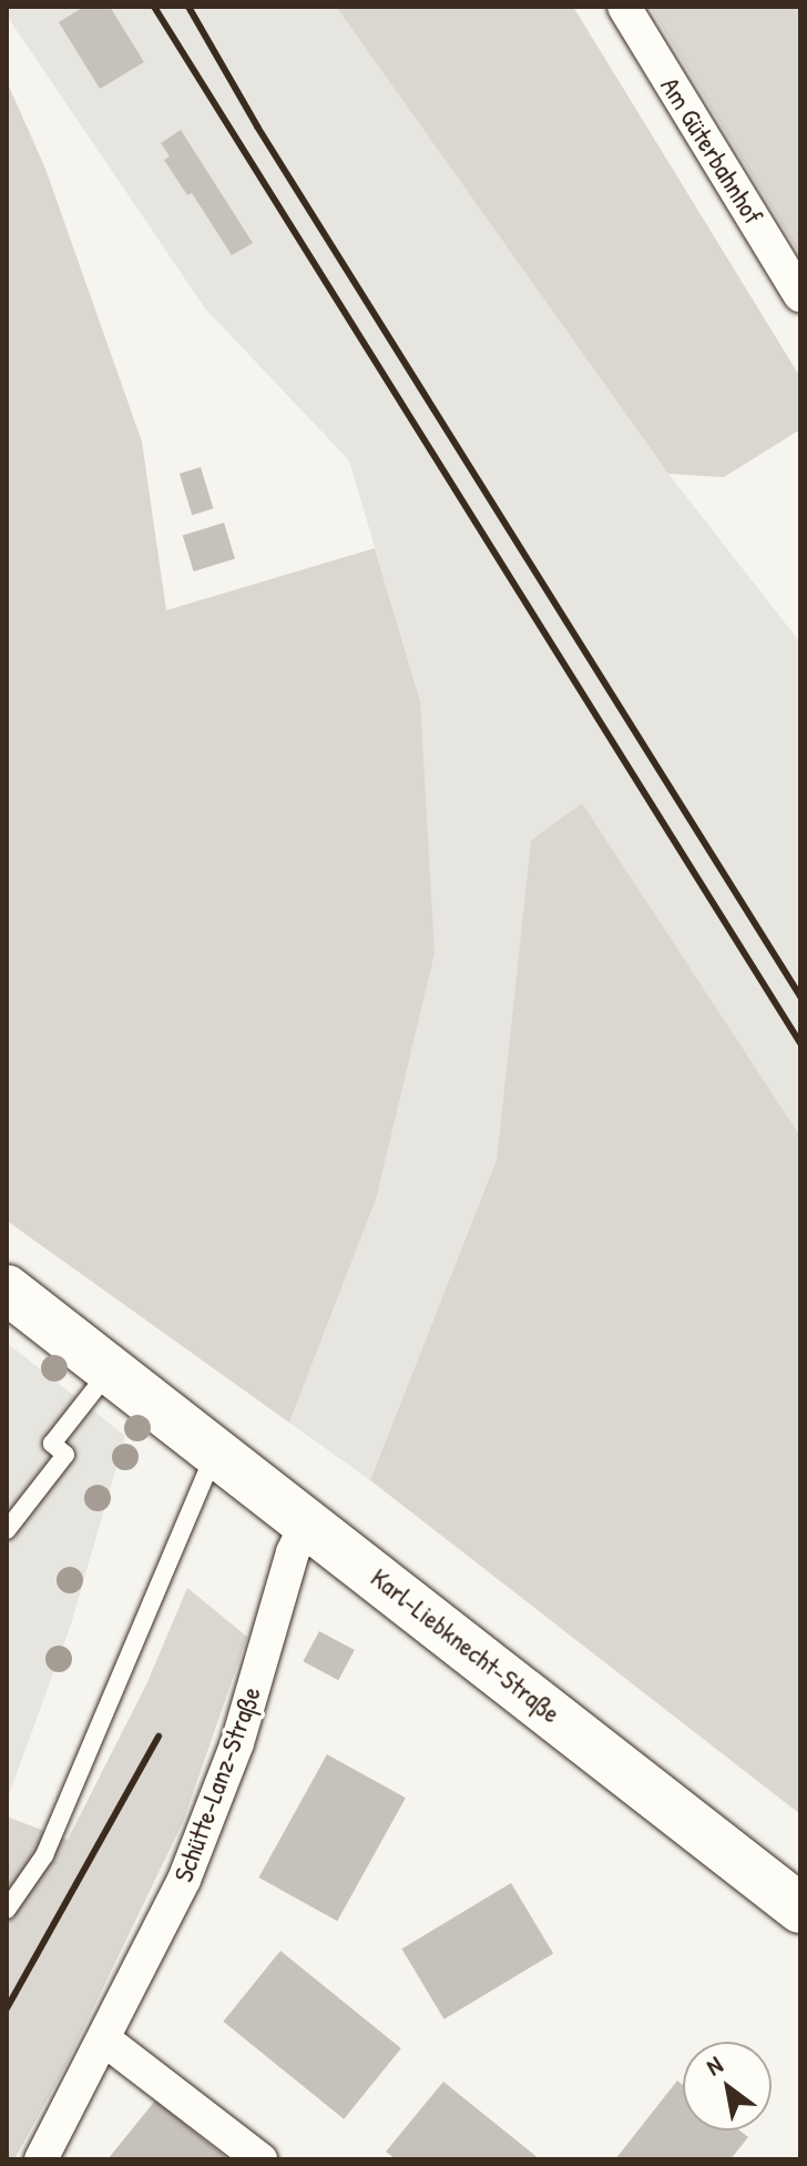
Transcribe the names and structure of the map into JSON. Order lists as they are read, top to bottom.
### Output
{
  "streets": {
    "street": ["Am Güterbahnhof", "Karl-Liebknecht-Straße", "Schütte-Lanz-Straße"]
  },
  "crossings": [
    ["Karl-Liebknecht-Straße", "Schütte-Lanz-Straße"]
  ],
  "north": "top left"
}
